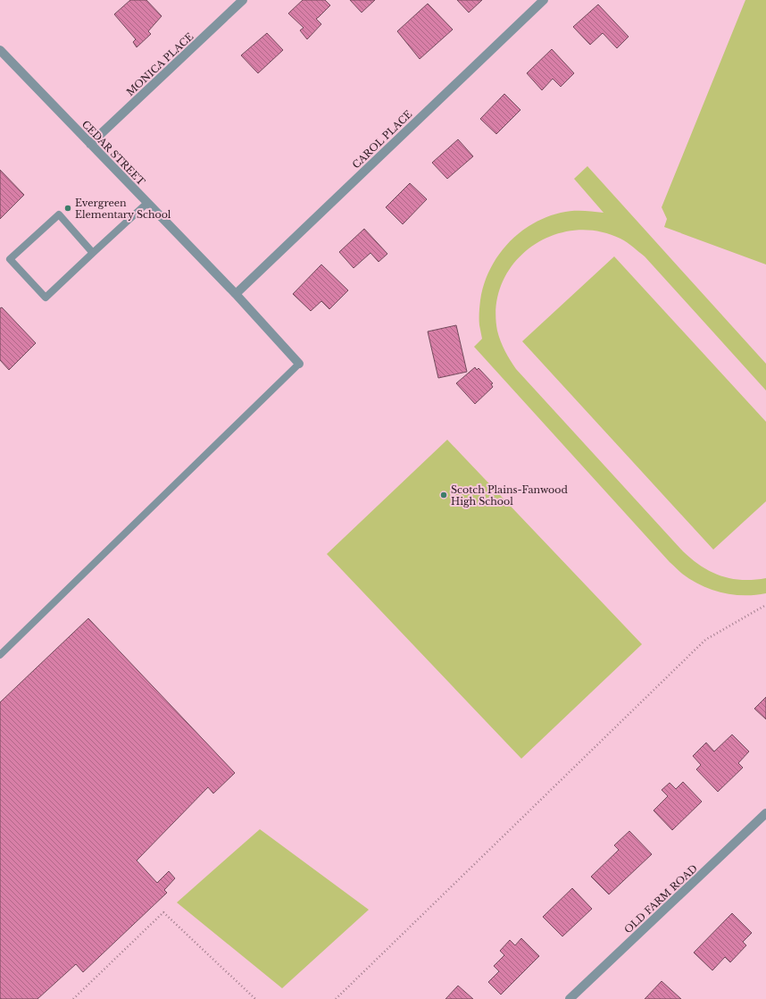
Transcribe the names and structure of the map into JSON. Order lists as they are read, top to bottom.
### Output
{
  "streets": {
    "street": [
      "MONICA PLACE",
      "CAROL PLACE",
      "CEDAR STREET",
      "OLD FARM ROAD"
    ]
  },
  "crossings": [
    ["MONICA PLACE", "CEDAR STREET"],
    ["CAROL PLACE", "CEDAR STREET"]
  ],
  "places": ["Evergreen Elementary School", "Scotch Plains-Fanwood High School"]
}
